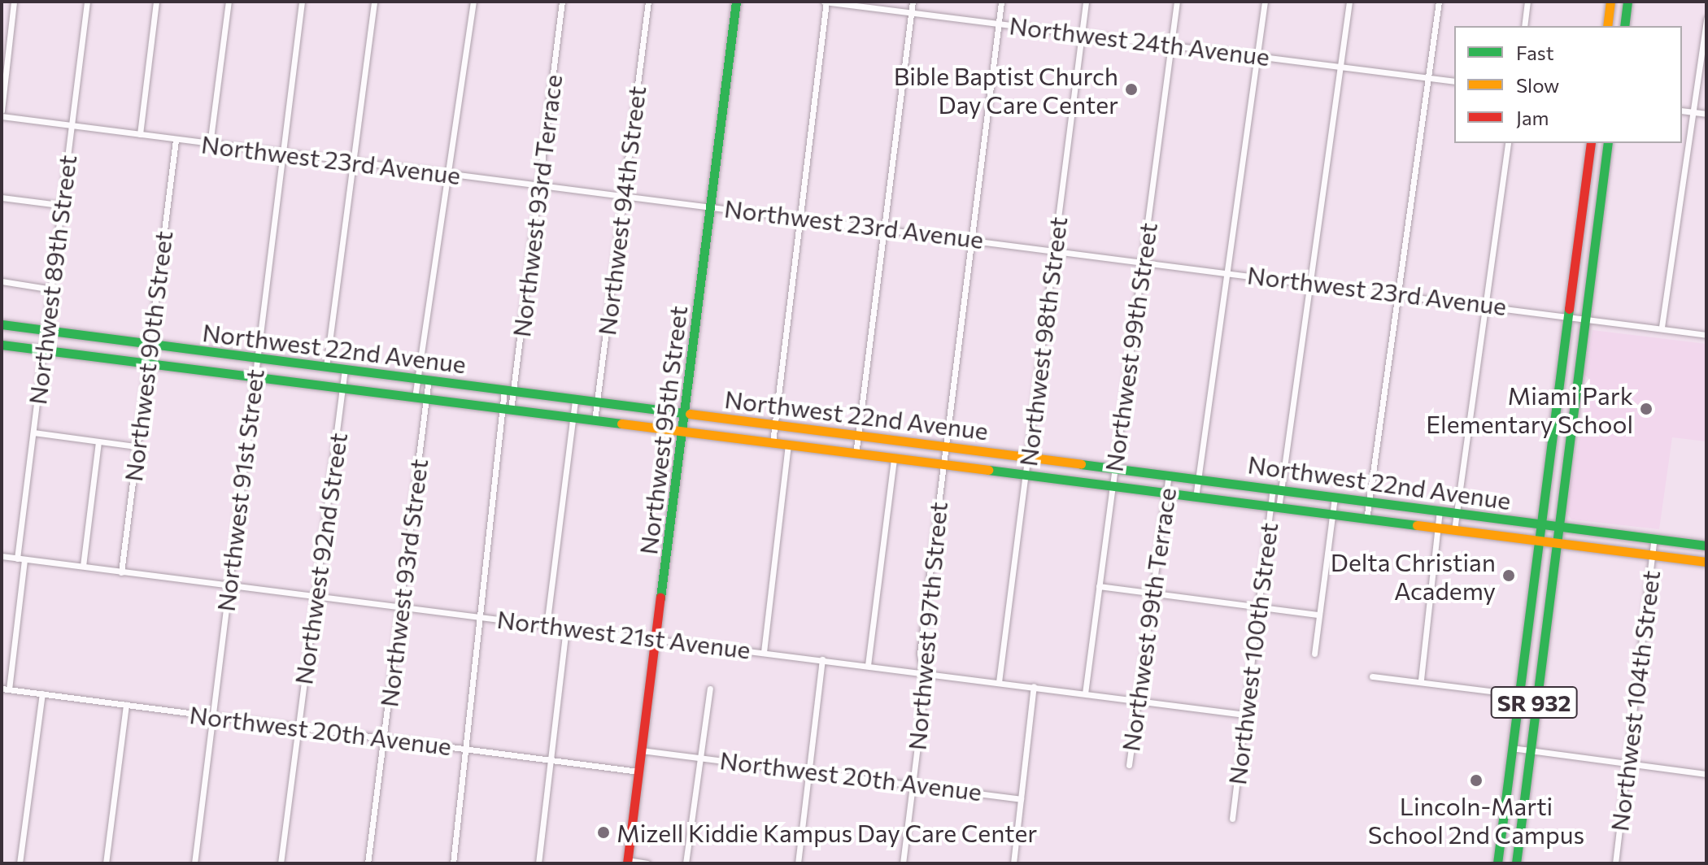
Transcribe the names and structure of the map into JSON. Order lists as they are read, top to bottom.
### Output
{
  "streets": {
    "main road": ["Northwest 22nd Avenue", "Northwest 95th Street", "SR 932"],
    "street": [
      "Northwest 24th Avenue",
      "Northwest 23rd Avenue",
      "Northwest 93rd Terrace",
      "Northwest 94th Street",
      "Northwest 89th Street",
      "Northwest 98th Street",
      "Northwest 99th Street",
      "Northwest 90th Street",
      "Northwest 91st Street",
      "Northwest 92nd Street",
      "Northwest 93rd Street",
      "Northwest 99th Terrace",
      "Northwest 97th Street",
      "Northwest 21st Avenue",
      "Northwest 100th Street",
      "Northwest 104th Street",
      "Northwest 20th Avenue"
    ]
  },
  "crossings": [
    ["Northwest 24th Avenue", "Northwest 98th Street"],
    ["Northwest 24th Avenue", "Northwest 99th Street"],
    ["Northwest 24th Avenue", "Northwest 99th Terrace"],
    ["Northwest 24th Avenue", "Northwest 97th Street"],
    ["Northwest 24th Avenue", "Northwest 100th Street"],
    ["Northwest 23rd Avenue", "Northwest 93rd Terrace"],
    ["Northwest 23rd Avenue", "Northwest 94th Street"],
    ["Northwest 23rd Avenue", "Northwest 89th Street"],
    ["Northwest 23rd Avenue", "Northwest 98th Street"],
    ["Northwest 23rd Avenue", "Northwest 99th Street"],
    ["Northwest 23rd Avenue", "Northwest 90th Street"],
    ["Northwest 23rd Avenue", "Northwest 95th Street"],
    ["Northwest 23rd Avenue", "Northwest 91st Street"],
    ["Northwest 23rd Avenue", "Northwest 99th Terrace"],
    ["Northwest 23rd Avenue", "Northwest 97th Street"],
    ["Northwest 23rd Avenue", "Northwest 100th Street"],
    ["Northwest 23rd Avenue", "SR 932"],
    ["Northwest 93rd Terrace", "Northwest 22nd Avenue"],
    ["Northwest 93rd Terrace", "Northwest 21st Avenue"],
    ["Northwest 93rd Terrace", "Northwest 20th Avenue"],
    ["Northwest 94th Street", "Northwest 22nd Avenue"],
    ["Northwest 89th Street", "Northwest 22nd Avenue"],
    ["Northwest 89th Street", "Northwest 21st Avenue"],
    ["Northwest 89th Street", "Northwest 20th Avenue"],
    ["Northwest 98th Street", "Northwest 22nd Avenue"],
    ["Northwest 98th Street", "Northwest 21st Avenue"],
    ["Northwest 99th Street", "Northwest 22nd Avenue"],
    ["Northwest 99th Street", "Northwest 21st Avenue"],
    ["Northwest 22nd Avenue", "Northwest 90th Street"],
    ["Northwest 22nd Avenue", "Northwest 95th Street"],
    ["Northwest 22nd Avenue", "Northwest 91st Street"],
    ["Northwest 22nd Avenue", "Northwest 92nd Street"],
    ["Northwest 22nd Avenue", "Northwest 93rd Street"],
    ["Northwest 22nd Avenue", "Northwest 99th Terrace"],
    ["Northwest 22nd Avenue", "Northwest 97th Street"],
    ["Northwest 22nd Avenue", "Northwest 100th Street"],
    ["Northwest 22nd Avenue", "Northwest 104th Street"],
    ["Northwest 22nd Avenue", "SR 932"],
    ["Northwest 90th Street", "Northwest 21st Avenue"],
    ["Northwest 95th Street", "Northwest 21st Avenue"],
    ["Northwest 95th Street", "Northwest 20th Avenue"],
    ["Northwest 91st Street", "Northwest 21st Avenue"],
    ["Northwest 91st Street", "Northwest 20th Avenue"],
    ["Northwest 92nd Street", "Northwest 21st Avenue"],
    ["Northwest 92nd Street", "Northwest 20th Avenue"],
    ["Northwest 93rd Street", "Northwest 21st Avenue"],
    ["Northwest 93rd Street", "Northwest 20th Avenue"],
    ["Northwest 99th Terrace", "Northwest 21st Avenue"],
    ["Northwest 97th Street", "Northwest 21st Avenue"],
    ["Northwest 97th Street", "Northwest 20th Avenue"],
    ["Northwest 21st Avenue", "Northwest 100th Street"]
  ],
  "places": [
    "Bible Baptist Church Day Care Center",
    "Miami Park Elementary School",
    "Delta Christian Academy",
    "Lincoln-Marti School 2nd Campus",
    "Mizell Kiddie Kampus Day Care Center"
  ],
  "legend": ["Fast", "Slow", "Jam"]
}
